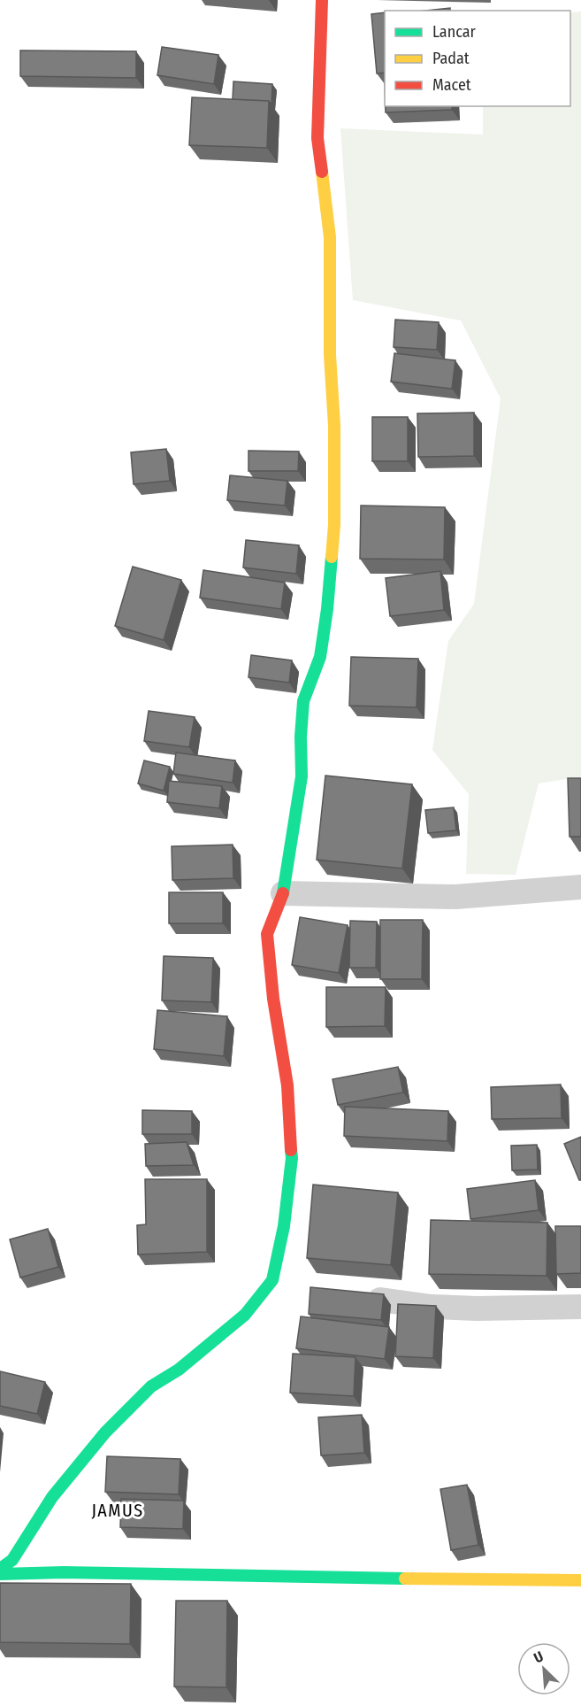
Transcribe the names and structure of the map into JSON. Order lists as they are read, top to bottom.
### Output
{
  "districts": ["JAMUS"],
  "legend": ["Lancar", "Padat", "Macet"],
  "north": "top left"
}
